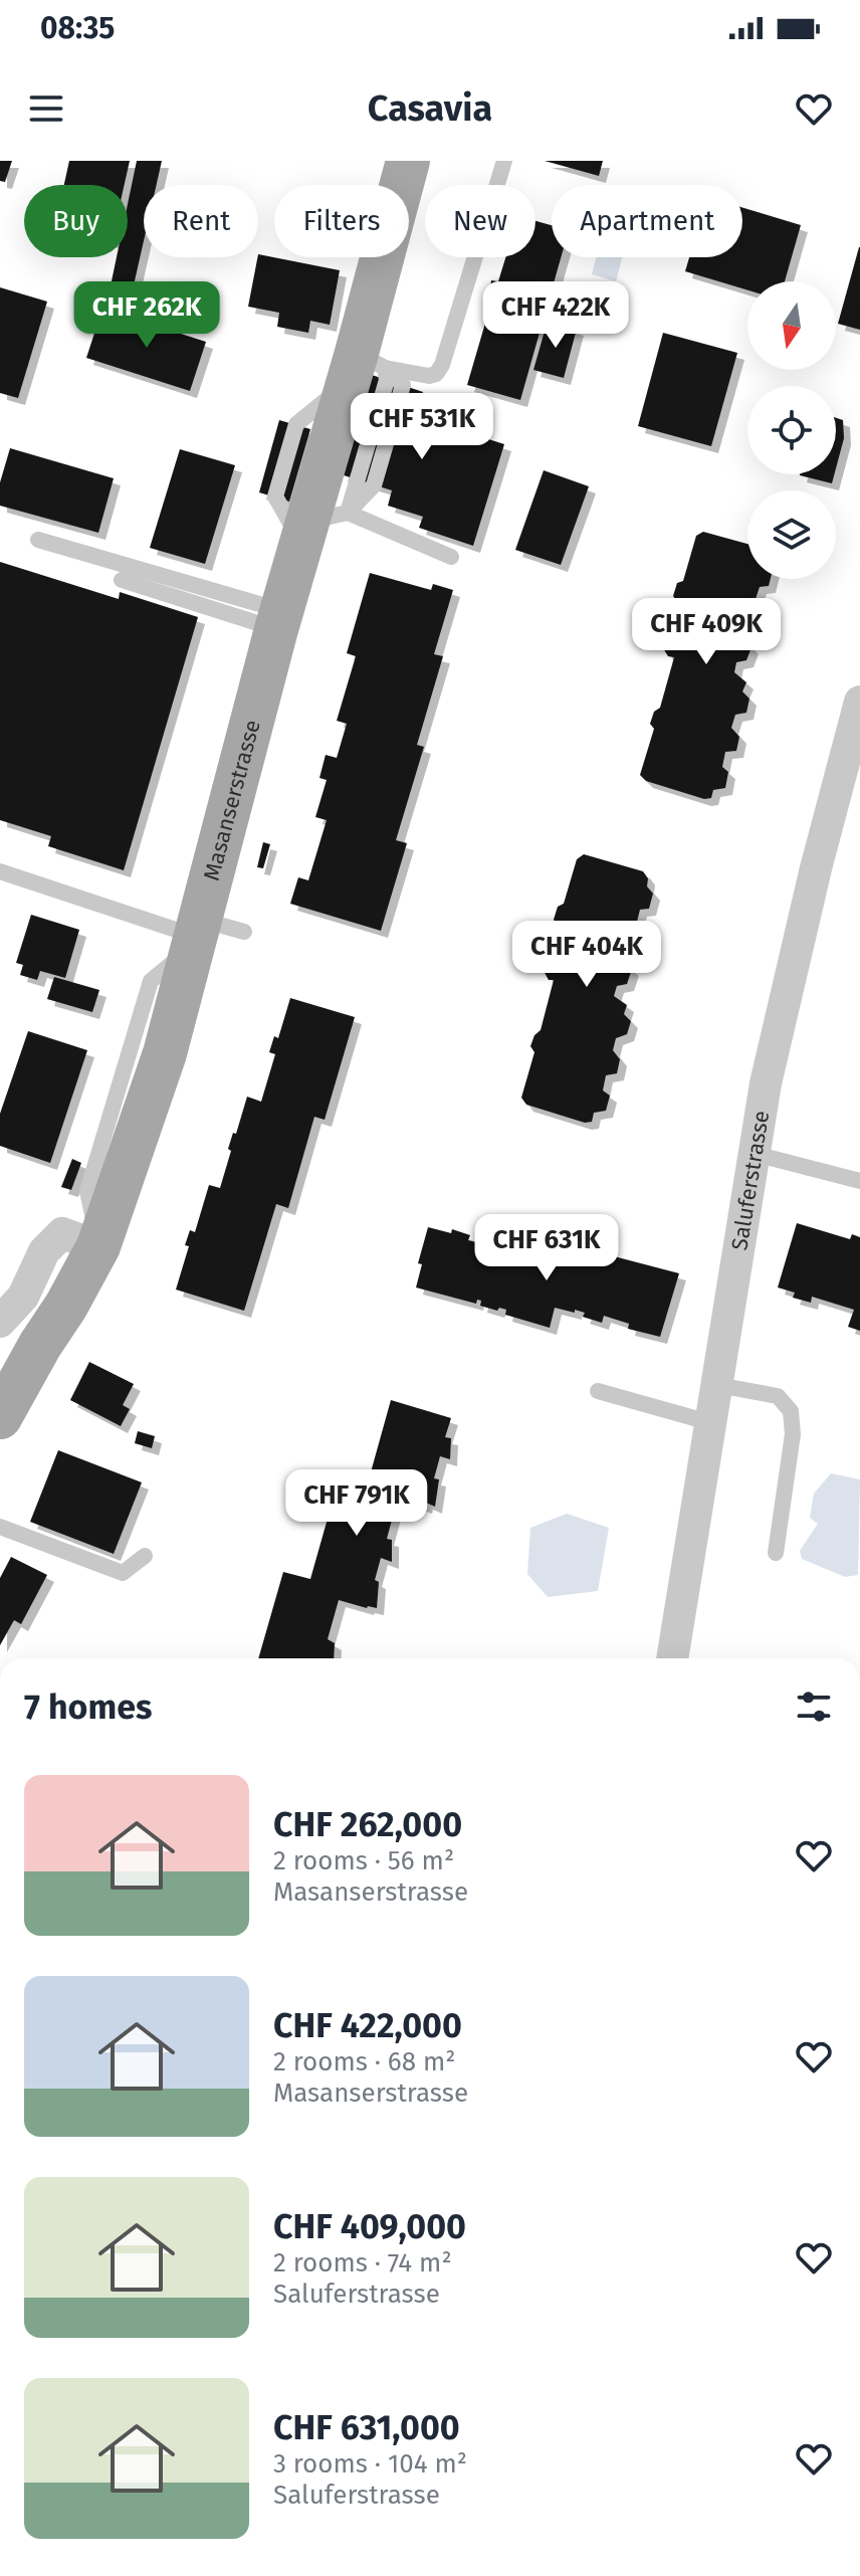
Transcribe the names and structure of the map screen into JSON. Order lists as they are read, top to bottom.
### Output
{
  "streets": {
    "main road": ["Masanserstrasse"],
    "street": ["Saluferstrasse"]
  },
  "north": "bottom",
  "page": {
    "status": "08:35",
    "header": "Casavia",
    "chip": [
      "Buy",
      "Rent",
      "Filters",
      "New",
      "Apartment"
    ],
    "price": [
      "CHF 262K",
      "CHF 422K",
      "CHF 531K",
      "CHF 409K",
      "CHF 404K",
      "CHF 631K",
      "CHF 791K"
    ],
    "heading": "7 homes",
    "list": [
      {
        "name": "CHF 262,000",
        "note": "2 rooms · 56 m² · Masanserstrasse"
      },
      {
        "name": "CHF 422,000",
        "note": "2 rooms · 68 m² · Masanserstrasse"
      },
      {
        "name": "CHF 409,000",
        "note": "2 rooms · 74 m² · Saluferstrasse"
      },
      {
        "name": "CHF 631,000",
        "note": "3 rooms · 104 m² · Saluferstrasse"
      }
    ]
  }
}
